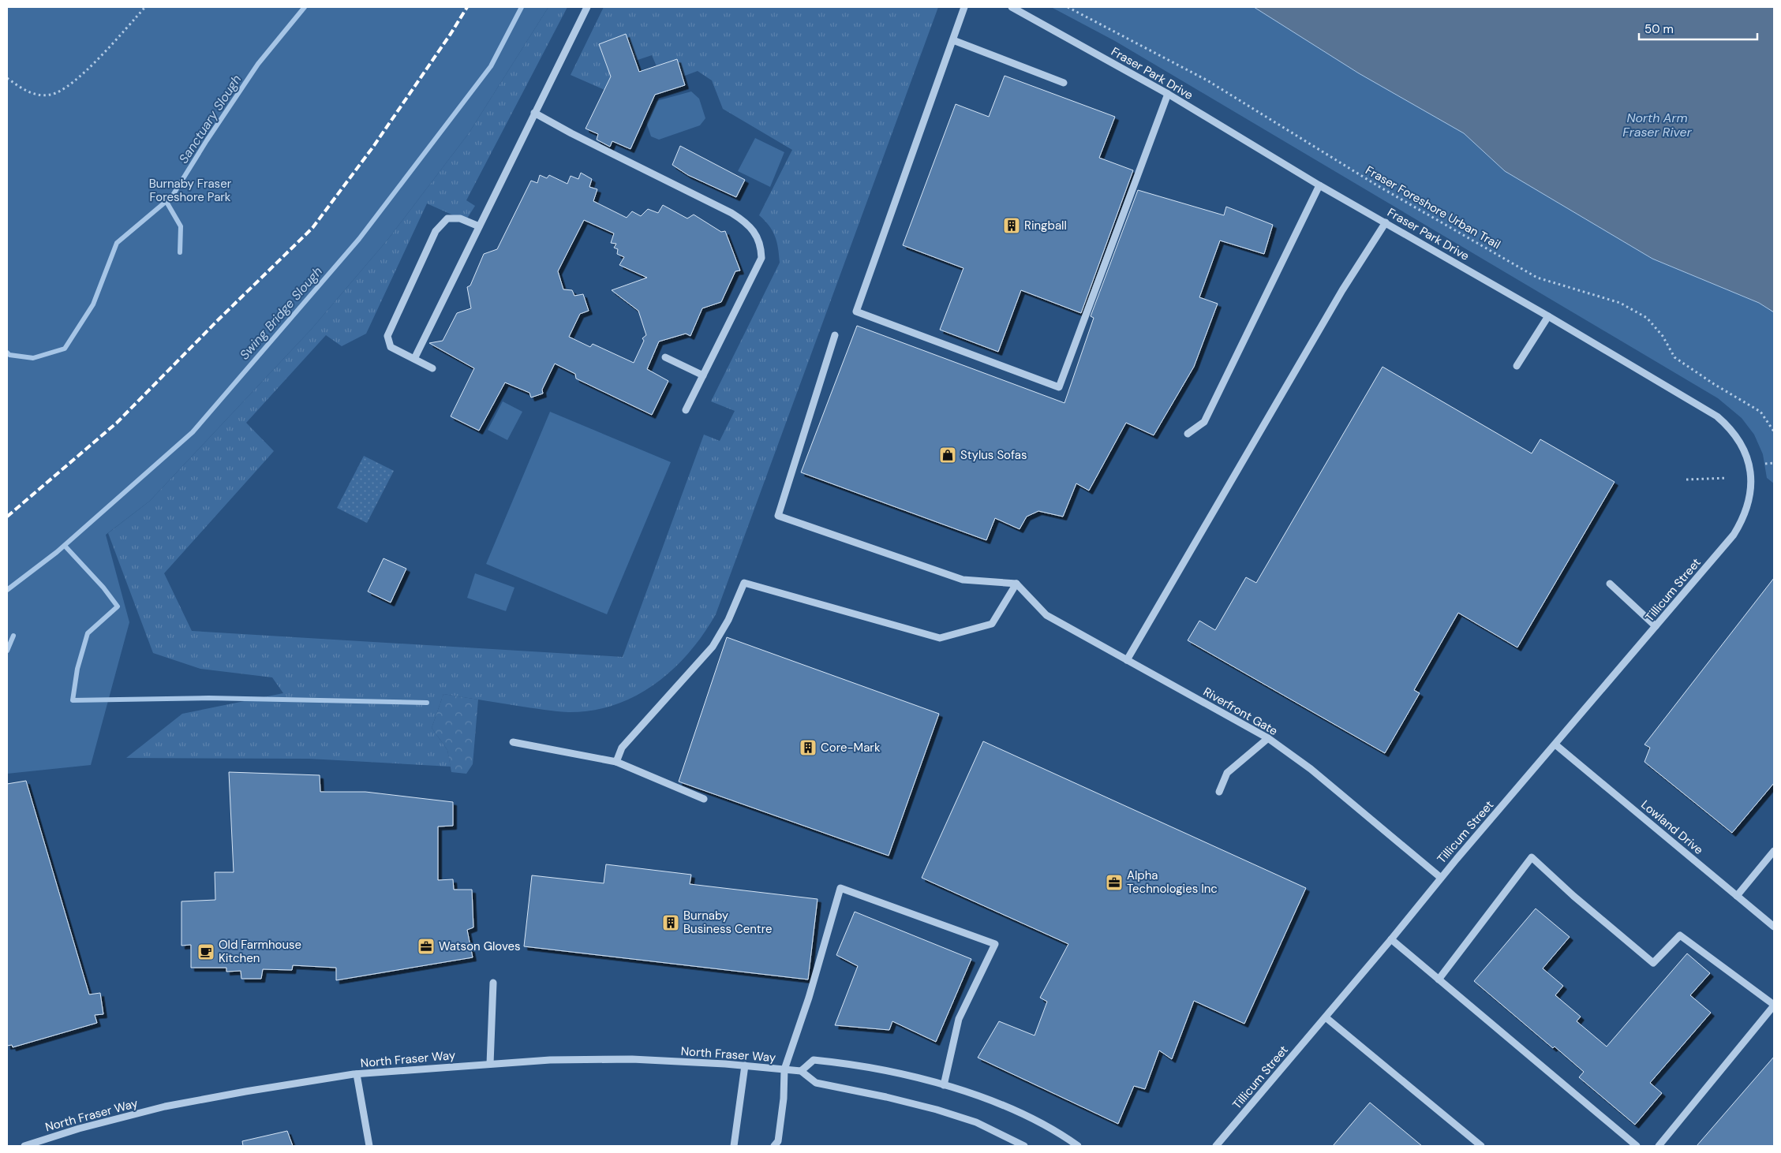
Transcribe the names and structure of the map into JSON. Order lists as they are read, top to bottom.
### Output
{
  "streets": {
    "street": [
      "Fraser Park Drive",
      "Tillicum Street",
      "Riverfront Gate",
      "Lowland Drive",
      "North Fraser Way"
    ],
    "path": ["Fraser Foreshore Urban Trail"]
  },
  "crossings": [
    ["Fraser Park Drive", "Tillicum Street"],
    ["Tillicum Street", "Riverfront Gate"],
    ["Tillicum Street", "Lowland Drive"]
  ],
  "water": ["North Arm Fraser River", "Sanctuary Slough", "Swing Bridge Slough"],
  "parks": ["Burnaby Fraser Foreshore Park"],
  "places": {
    "building": ["Ringball", "Core-Mark", "Burnaby Business Centre"],
    "shop": ["Stylus Sofas"],
    "office": ["Alpha Technologies Inc", "Watson Gloves"],
    "cafe": ["Old Farmhouse Kitchen"]
  },
  "scale_bar": "50 m"
}
